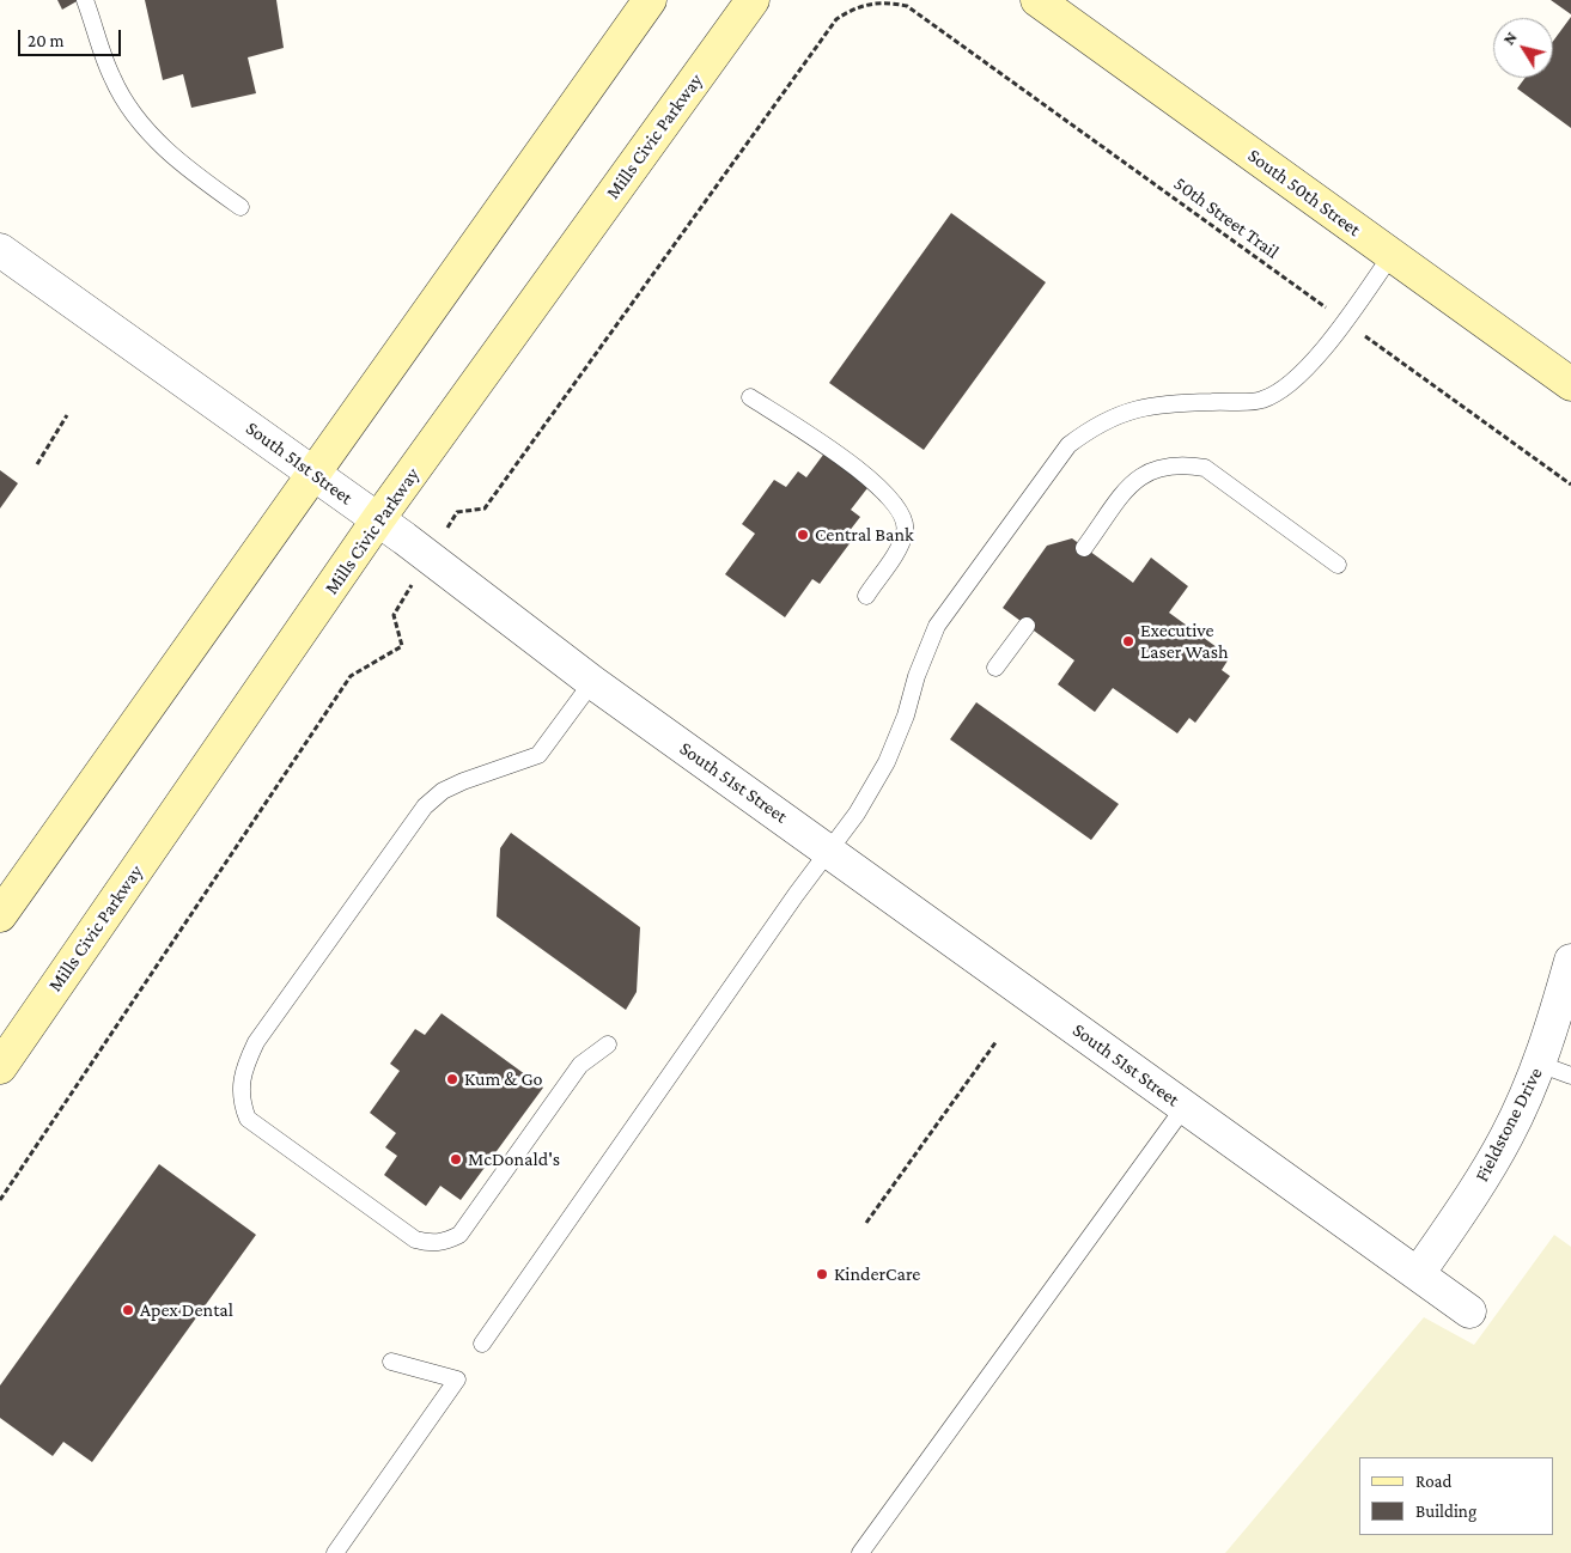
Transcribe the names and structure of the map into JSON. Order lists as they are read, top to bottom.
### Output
{
  "streets": {
    "main road": ["Mills Civic Parkway", "South 50th Street"],
    "street": ["South 51st Street", "Fieldstone Drive"],
    "path": ["50th Street Trail"]
  },
  "crossings": [
    ["Mills Civic Parkway", "South 51st Street"],
    ["South 51st Street", "Fieldstone Drive"]
  ],
  "places": [
    "Central Bank",
    "Executive Laser Wash",
    "Kum & Go",
    "McDonald's",
    "KinderCare",
    "Apex Dental"
  ],
  "legend": ["Road", "Building"],
  "scale_bar": "20 m",
  "north": "top left"
}
